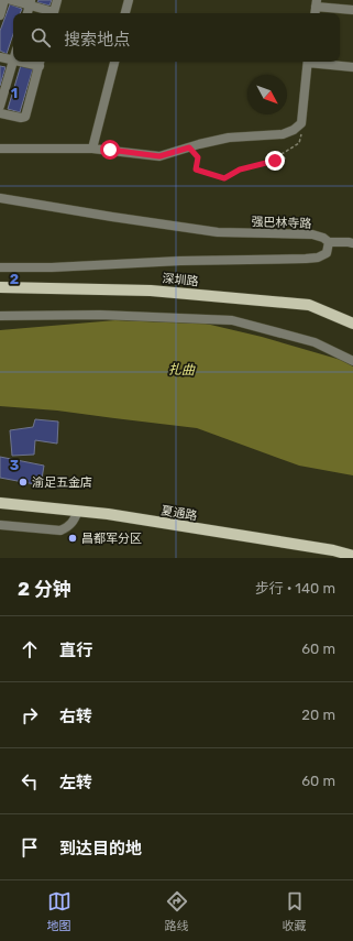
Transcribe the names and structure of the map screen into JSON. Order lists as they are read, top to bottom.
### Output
{
  "streets": {
    "main road": ["深圳路", "夏通路"],
    "street": ["强巴林寺路"]
  },
  "water": ["扎曲"],
  "places": ["渝足五金店", "昌都军分区"],
  "north": "bottom right",
  "page": {
    "search": "搜索地点",
    "heading": ["2 分钟", "步行 · 140 m"],
    "list": [
      ["直行", "60 m"],
      ["右转", "20 m"],
      ["左转", "60 m"],
      "到达目的地"
    ],
    "nav": ["地图", "路线", "收藏"]
  },
  "grid": {
    "rows": ["1", "2", "3"]
  }
}
